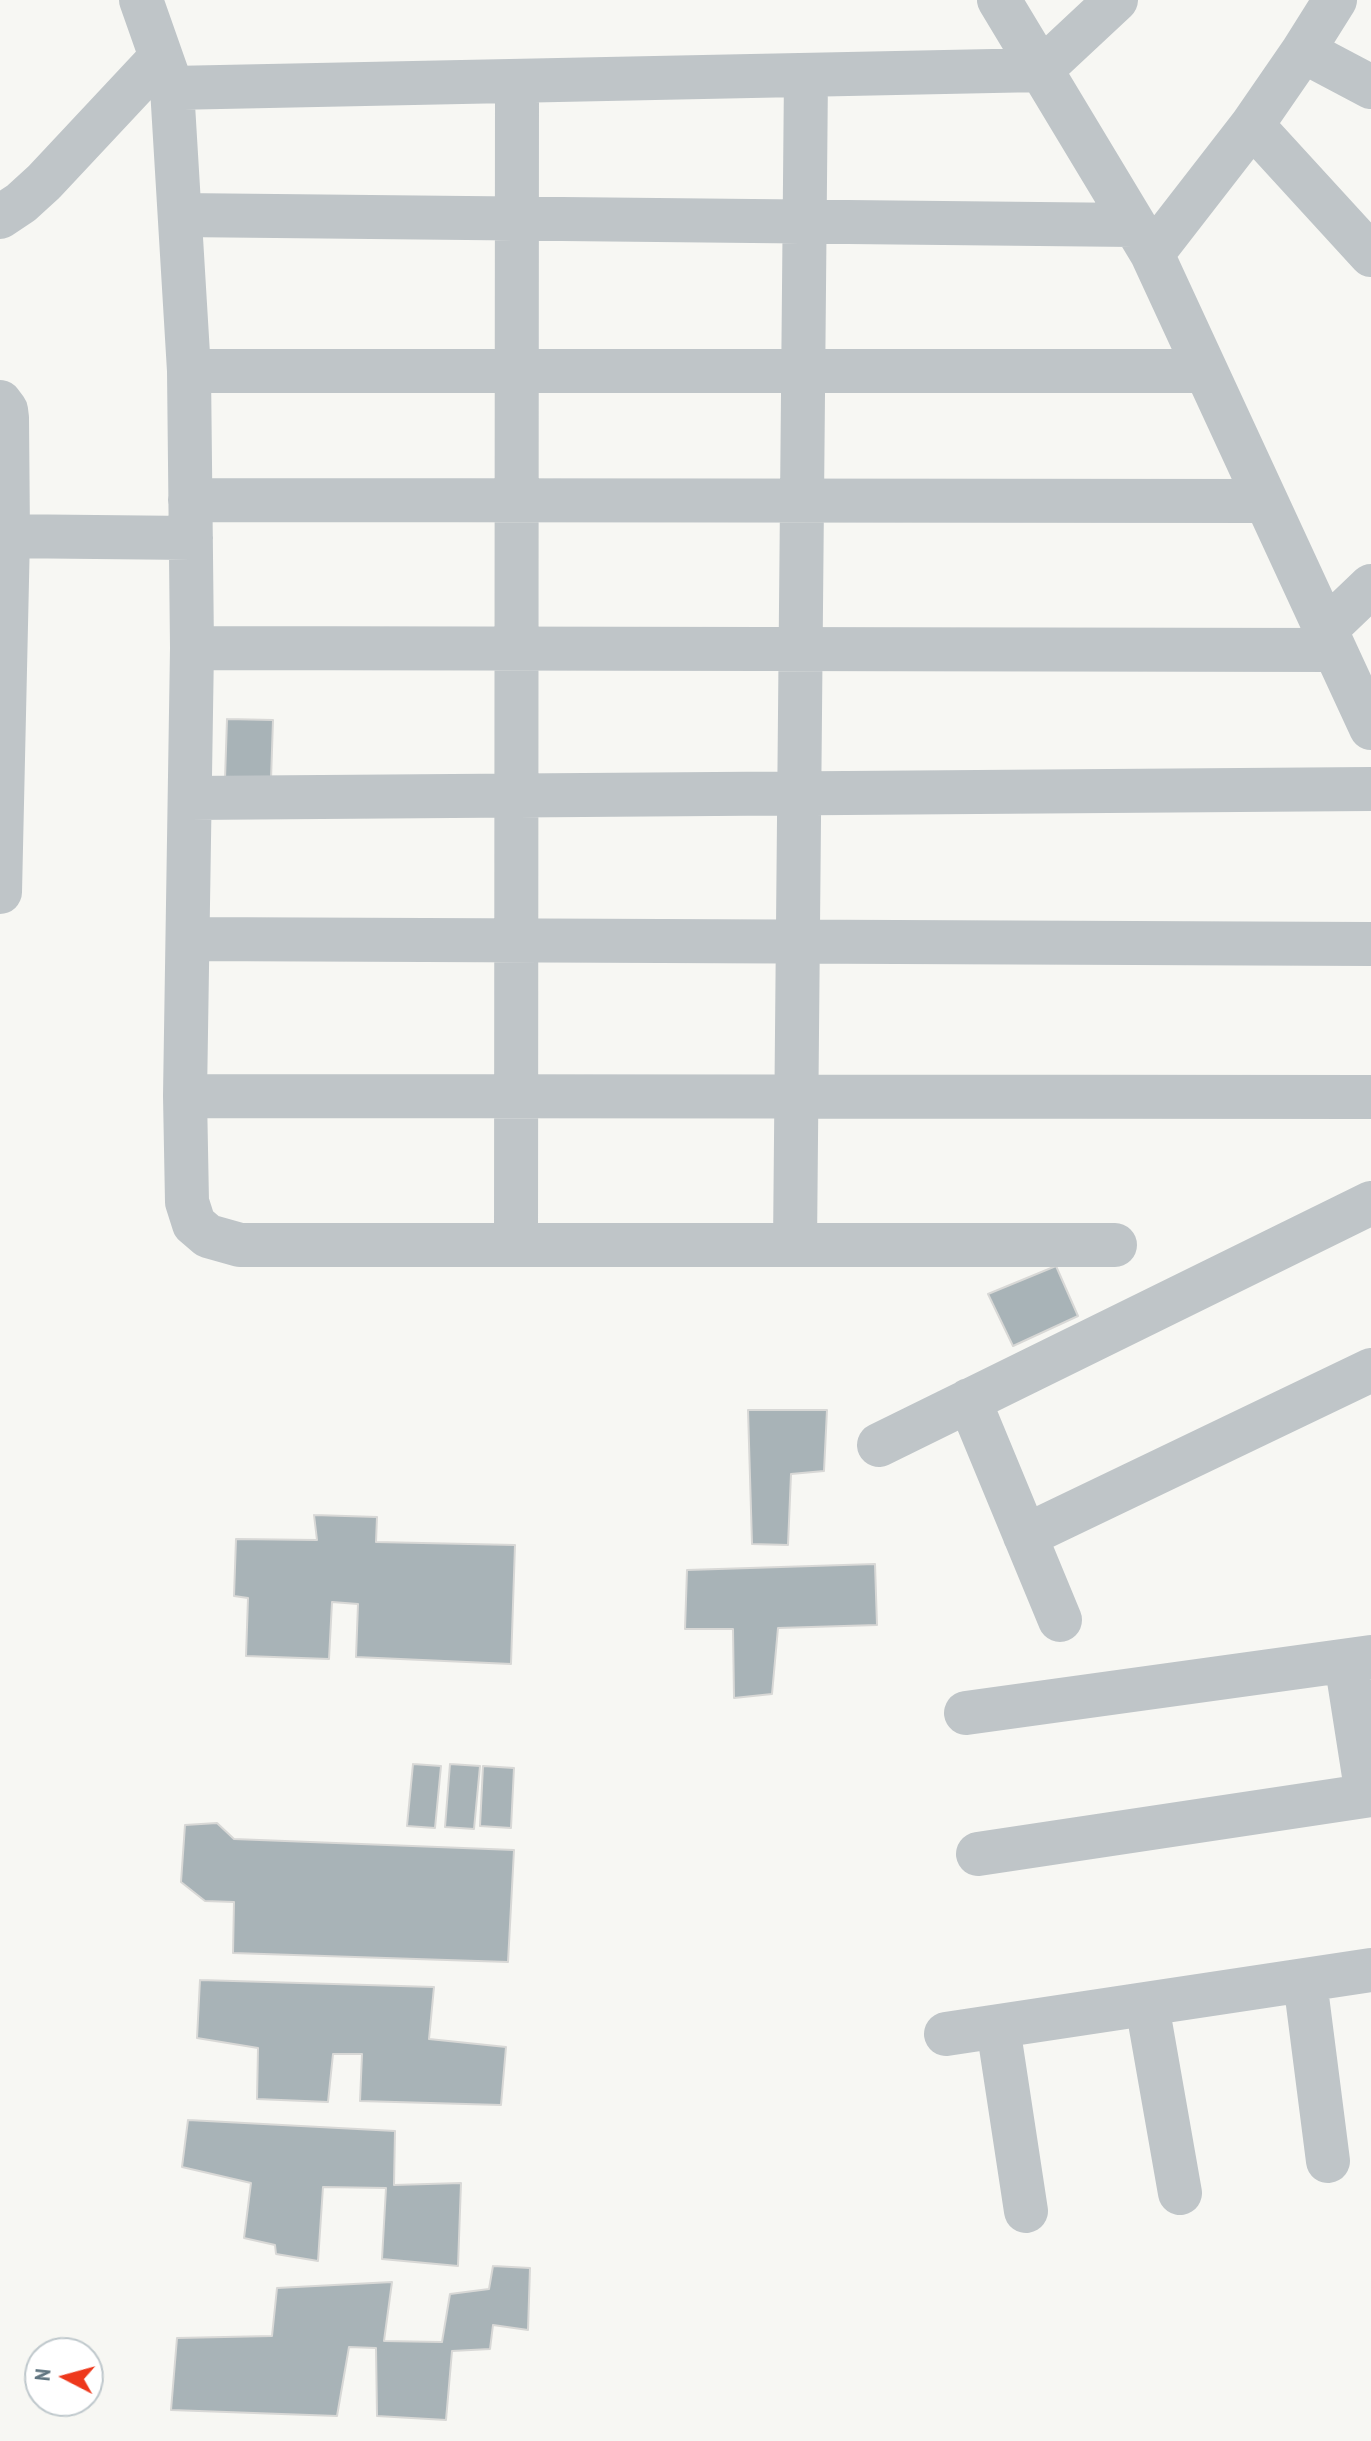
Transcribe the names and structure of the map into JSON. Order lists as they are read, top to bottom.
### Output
{
  "north": "left"
}
